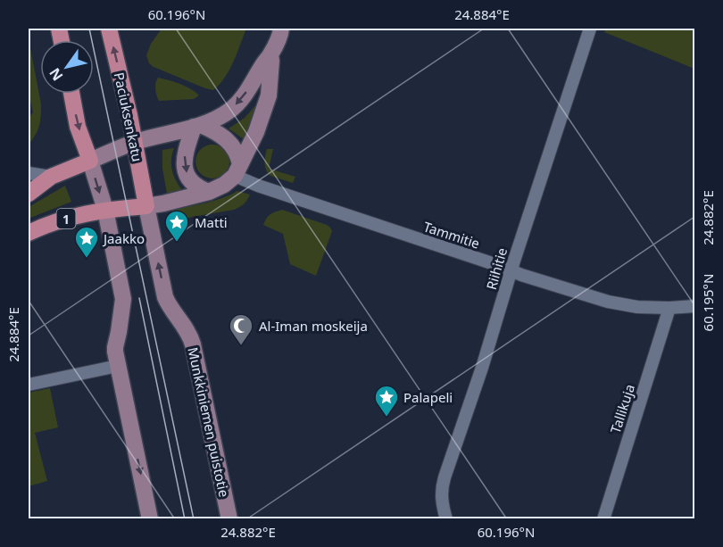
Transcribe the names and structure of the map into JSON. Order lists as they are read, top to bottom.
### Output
{
  "streets": {
    "main road": ["Paciuksenkatu", "1"],
    "street": [
      "Tammitie",
      "Riihitie",
      "Tallikuja",
      "Munkkiniemen puistotie"
    ]
  },
  "crossings": [
    ["Paciuksenkatu", "Munkkiniemen puistotie"],
    ["Tammitie", "Riihitie"],
    ["Tammitie", "Tallikuja"]
  ],
  "places": {
    "place": ["Matti", "Jaakko", "Palapeli"],
    "mosque": ["Al-Iman moskeija"]
  },
  "north": "bottom left",
  "coordinates": [
    "60.196°N",
    "24.884°E",
    "24.882°E",
    "60.195°N"
  ]
}
